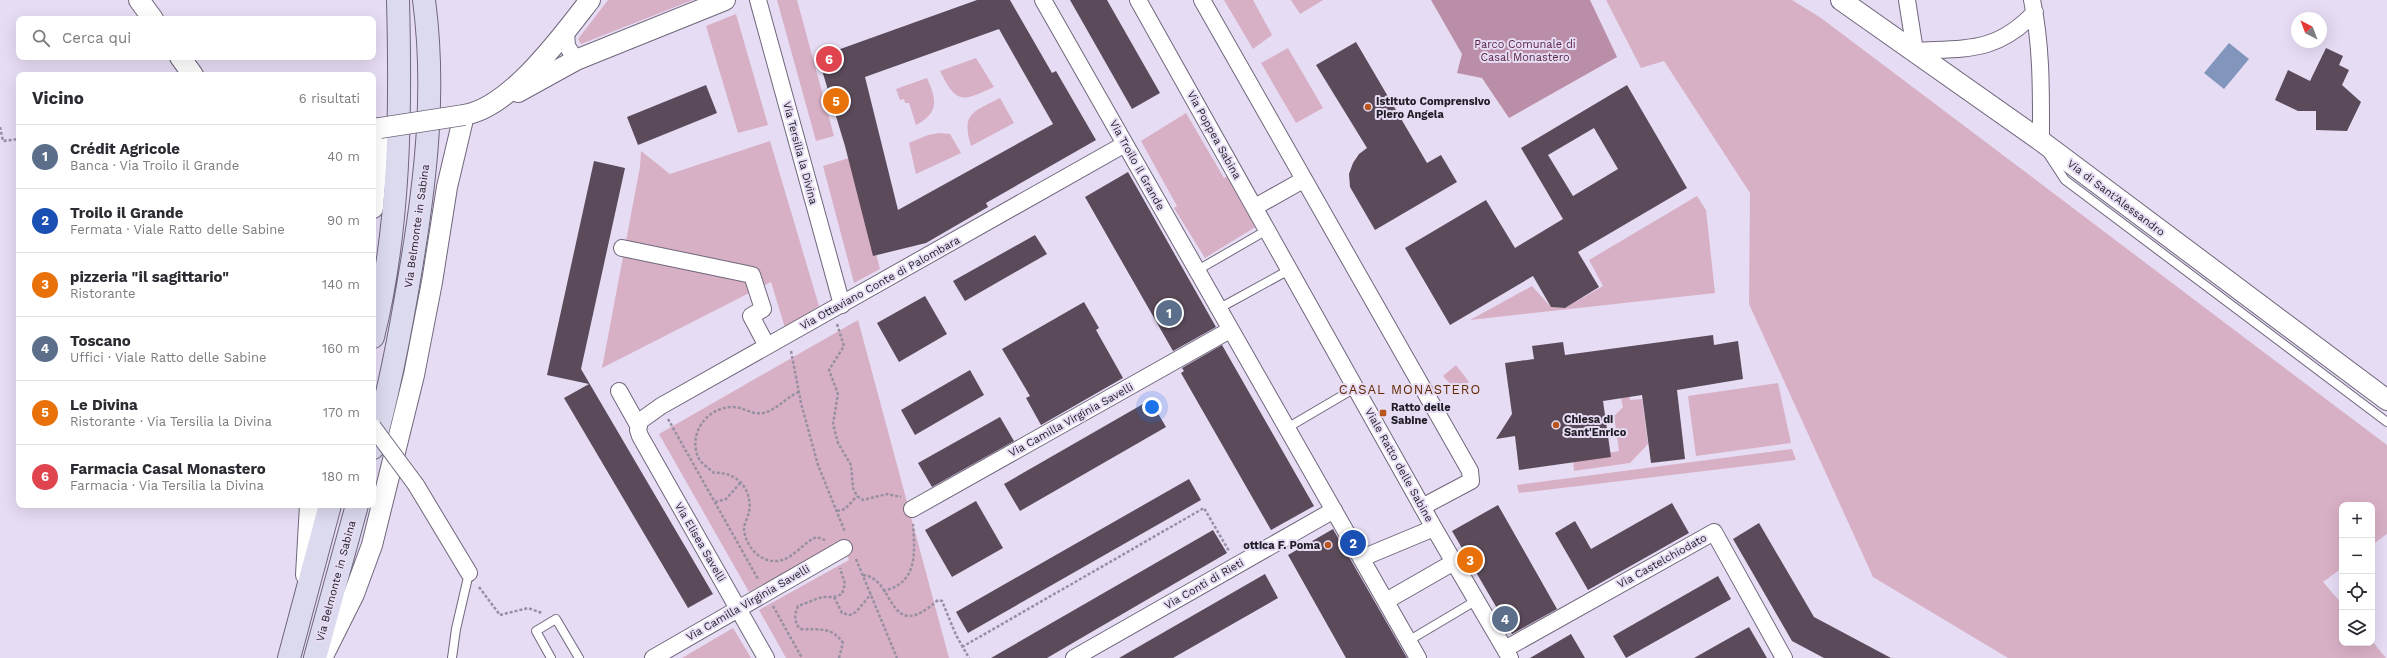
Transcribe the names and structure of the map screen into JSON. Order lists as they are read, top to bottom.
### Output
{
  "streets": {
    "main road": ["Via Belmonte in Sabina"],
    "street": [
      "Via Poppea Sabina",
      "Via Tersilia la Divina",
      "Via Troilo il Grande",
      "Via di Sant'Alessandro",
      "Via Ottaviano Conte di Palombara",
      "Via Camilla Virginia Savelli",
      "Viale Ratto delle Sabine",
      "Via Elisea Savelli",
      "Via Castelchiodato",
      "Via Conti di Rieti"
    ]
  },
  "crossings": [
    ["Via Poppea Sabina", "Viale Ratto delle Sabine"],
    ["Via Tersilia la Divina", "Via Ottaviano Conte di Palombara"],
    ["Via Troilo il Grande", "Via Ottaviano Conte di Palombara"],
    ["Via Troilo il Grande", "Via Camilla Virginia Savelli"],
    ["Via Ottaviano Conte di Palombara", "Via Elisea Savelli"],
    ["Via Camilla Virginia Savelli", "Via Elisea Savelli"],
    ["Viale Ratto delle Sabine", "Via Castelchiodato"]
  ],
  "districts": ["CASAL MONASTERO"],
  "parks": ["Parco Comunale di Casal Monastero"],
  "places": {
    "other": ["Istituto Comprensivo Piero Angela", "Chiesa di Sant'Enrico", "ottica F. Poma"],
    "transit": ["Ratto delle Sabine"]
  },
  "north": "top left",
  "page": {
    "search": "Cerca qui",
    "pins": [
      "6",
      "5",
      "1",
      "2",
      "3",
      "4"
    ],
    "heading": ["Vicino", "6 risultati"],
    "list": [
      {
        "mark": "1",
        "name": "Crédit Agricole",
        "note": "Banca · Via Troilo il Grande",
        "value": "40 m"
      },
      {
        "mark": "2",
        "name": "Troilo il Grande",
        "note": "Fermata · Viale Ratto delle Sabine",
        "value": "90 m"
      },
      {
        "mark": "3",
        "name": "pizzeria \"il sagittario\"",
        "note": "Ristorante",
        "value": "140 m"
      },
      {
        "mark": "4",
        "name": "Toscano",
        "note": "Uffici · Viale Ratto delle Sabine",
        "value": "160 m"
      },
      {
        "mark": "5",
        "name": "Le Divina",
        "note": "Ristorante · Via Tersilia la Divina",
        "value": "170 m"
      },
      {
        "mark": "6",
        "name": "Farmacia Casal Monastero",
        "note": "Farmacia · Via Tersilia la Divina",
        "value": "180 m"
      }
    ],
    "map_buttons": ["+", "−"]
  }
}
